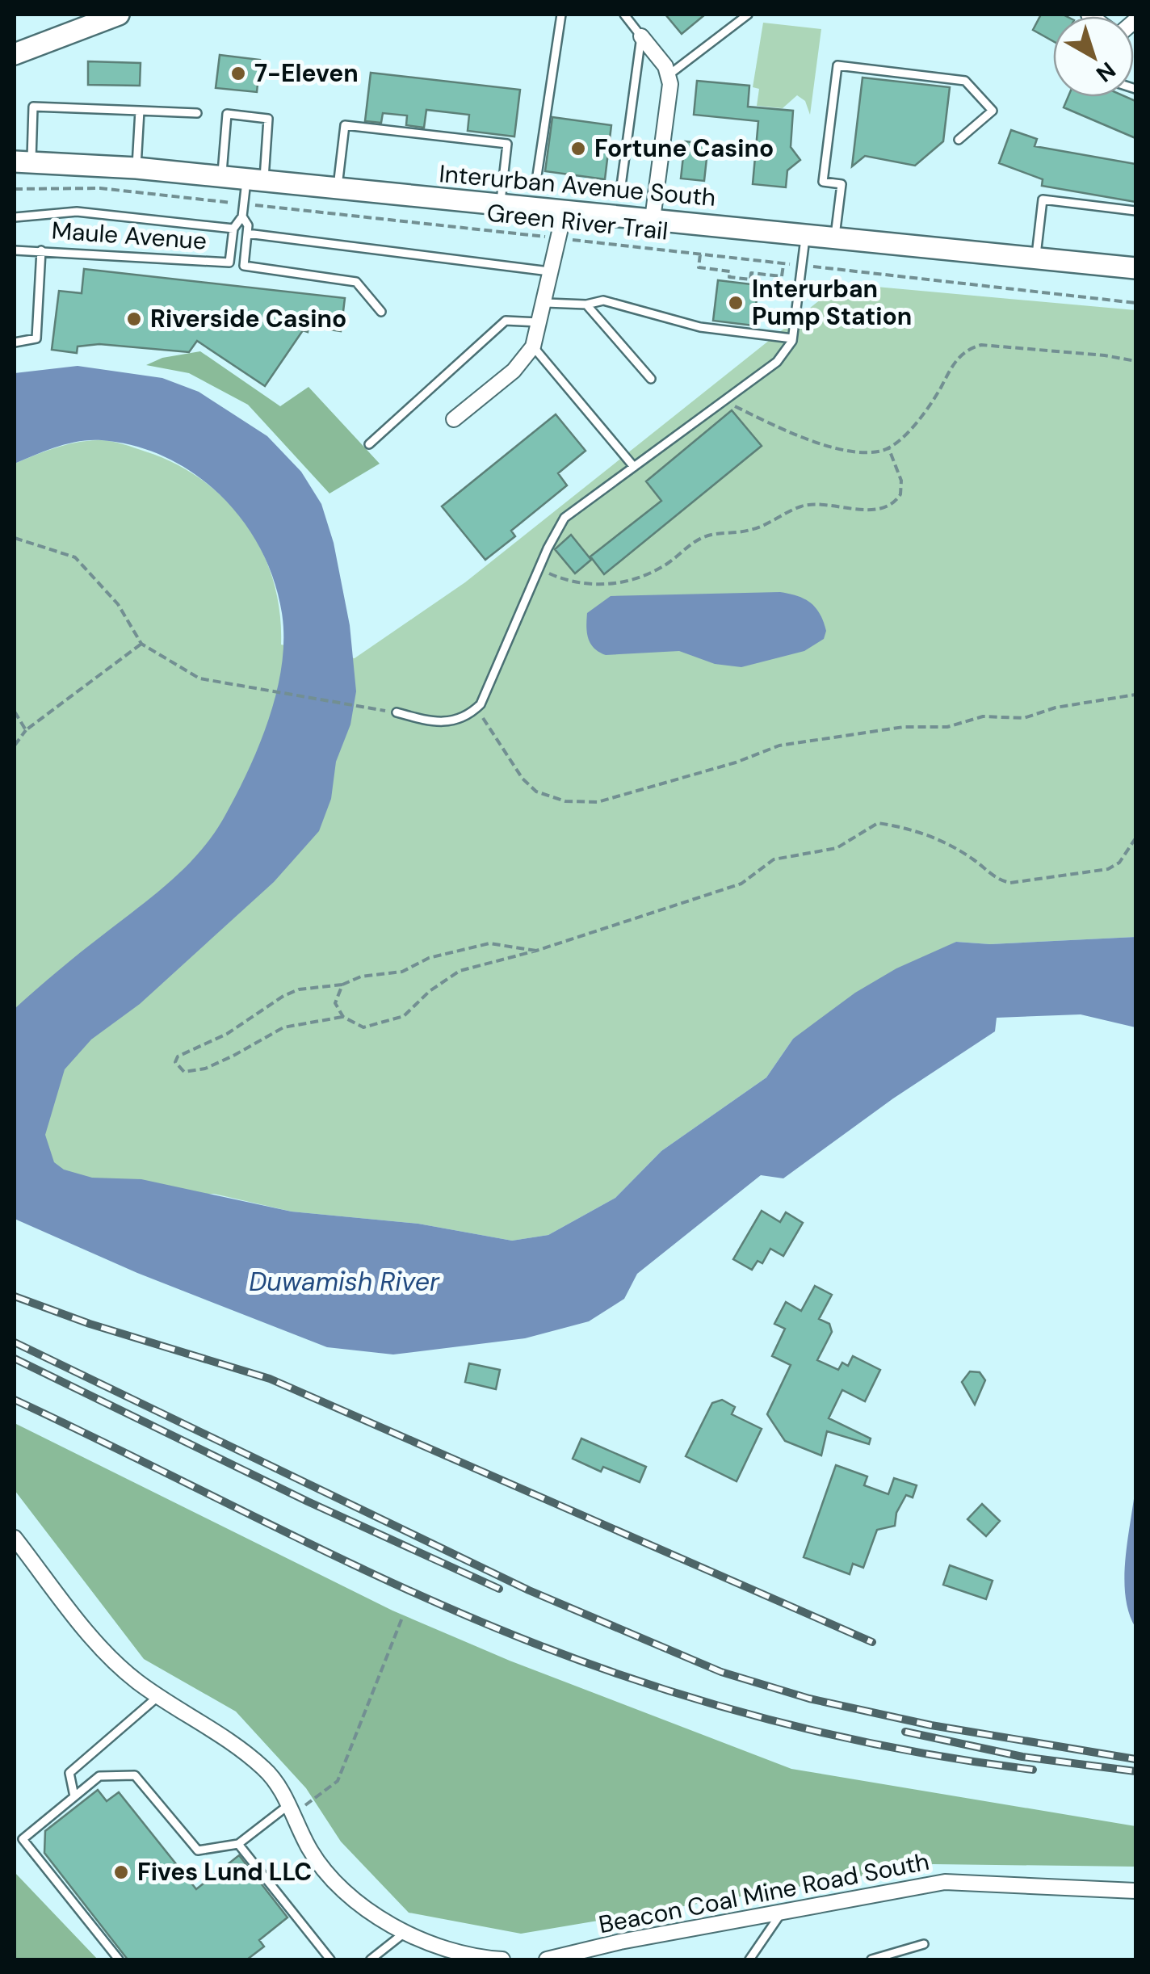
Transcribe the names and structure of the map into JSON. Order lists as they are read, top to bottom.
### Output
{
  "streets": {
    "main road": ["Interurban Avenue South"],
    "street": ["Beacon Coal Mine Road South"],
    "lane": ["Maule Avenue"],
    "path": ["Green River Trail"]
  },
  "water": ["Duwamish River"],
  "places": [
    "7-Eleven",
    "Fortune Casino",
    "Interurban Pump Station",
    "Riverside Casino",
    "Fives Lund LLC"
  ],
  "north": "bottom right"
}
